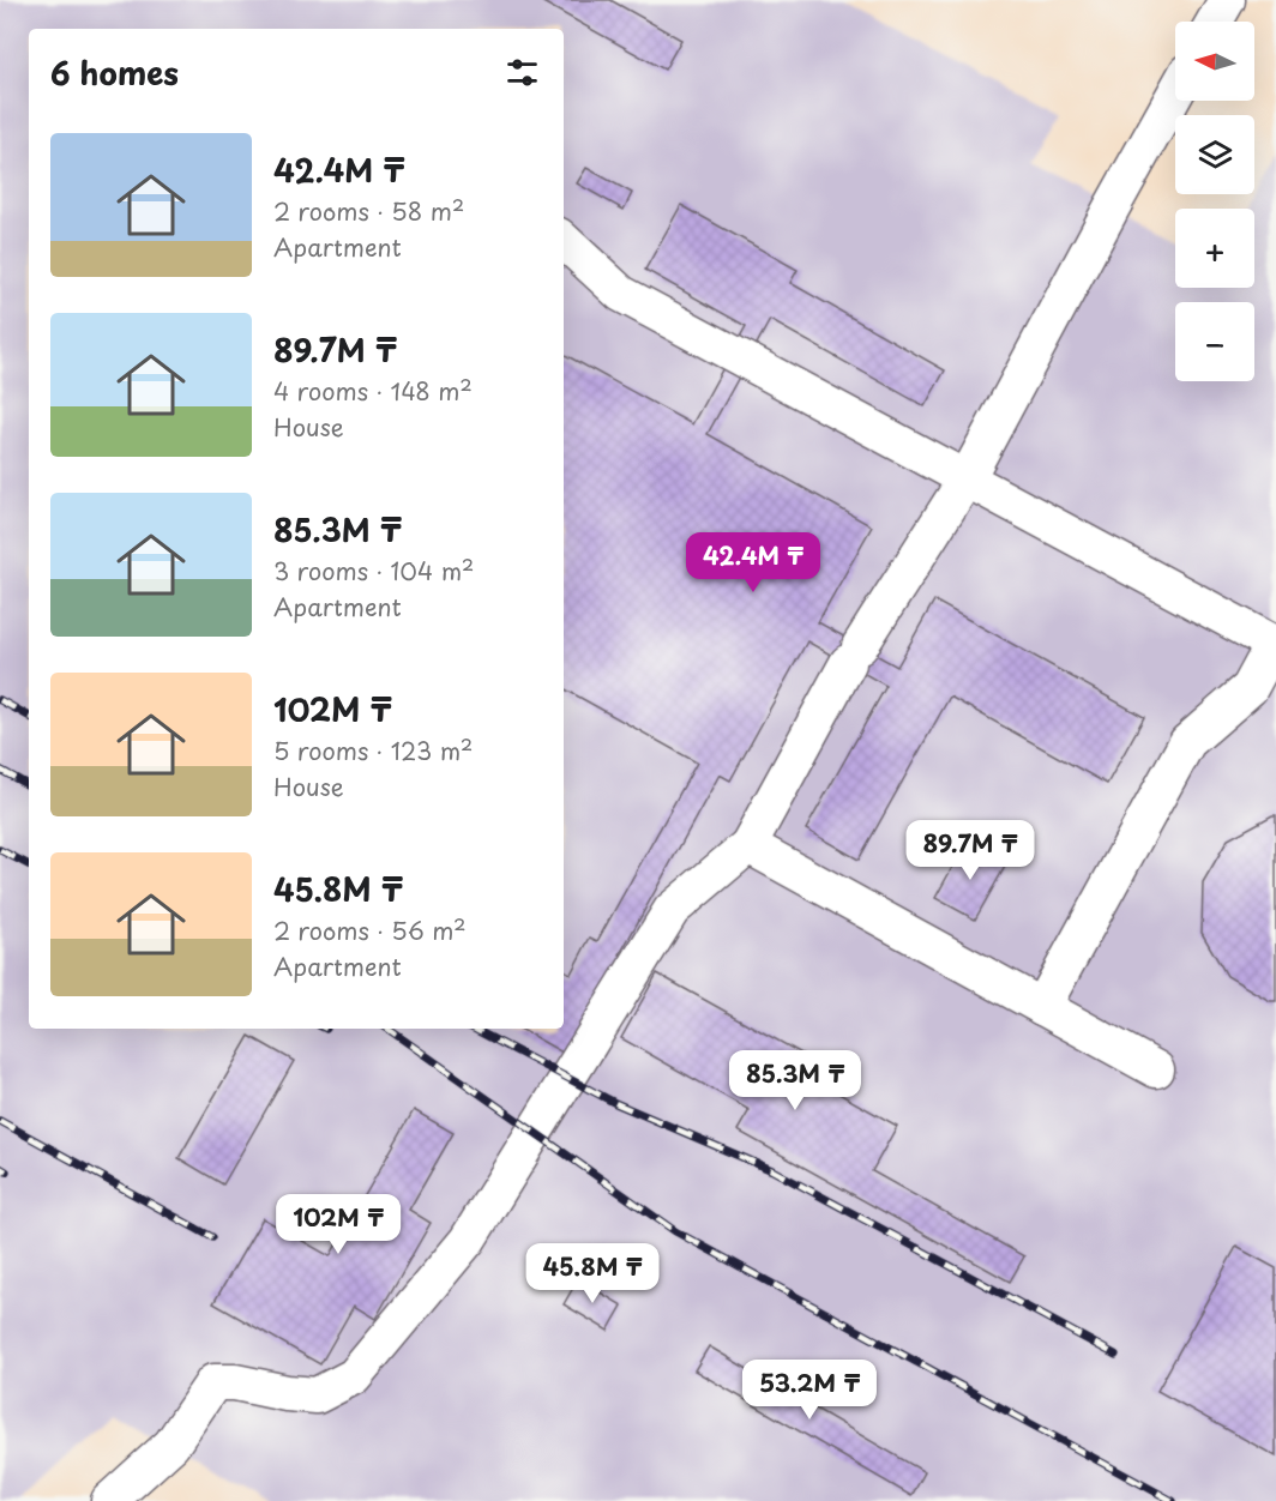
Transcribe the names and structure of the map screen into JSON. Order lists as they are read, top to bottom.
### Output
{
  "north": "left",
  "page": {
    "map_buttons": ["+", "−"],
    "heading": "6 homes",
    "list": [
      {
        "name": "42.4M ₸",
        "note": "2 rooms · 58 m² · Apartment"
      },
      {
        "name": "89.7M ₸",
        "note": "4 rooms · 148 m² · House"
      },
      {
        "name": "85.3M ₸",
        "note": "3 rooms · 104 m² · Apartment"
      },
      {
        "name": "102M ₸",
        "note": "5 rooms · 123 m² · House"
      },
      {
        "name": "45.8M ₸",
        "note": "2 rooms · 56 m² · Apartment"
      }
    ],
    "price": [
      "42.4M ₸",
      "89.7M ₸",
      "85.3M ₸",
      "102M ₸",
      "45.8M ₸",
      "53.2M ₸"
    ]
  }
}
